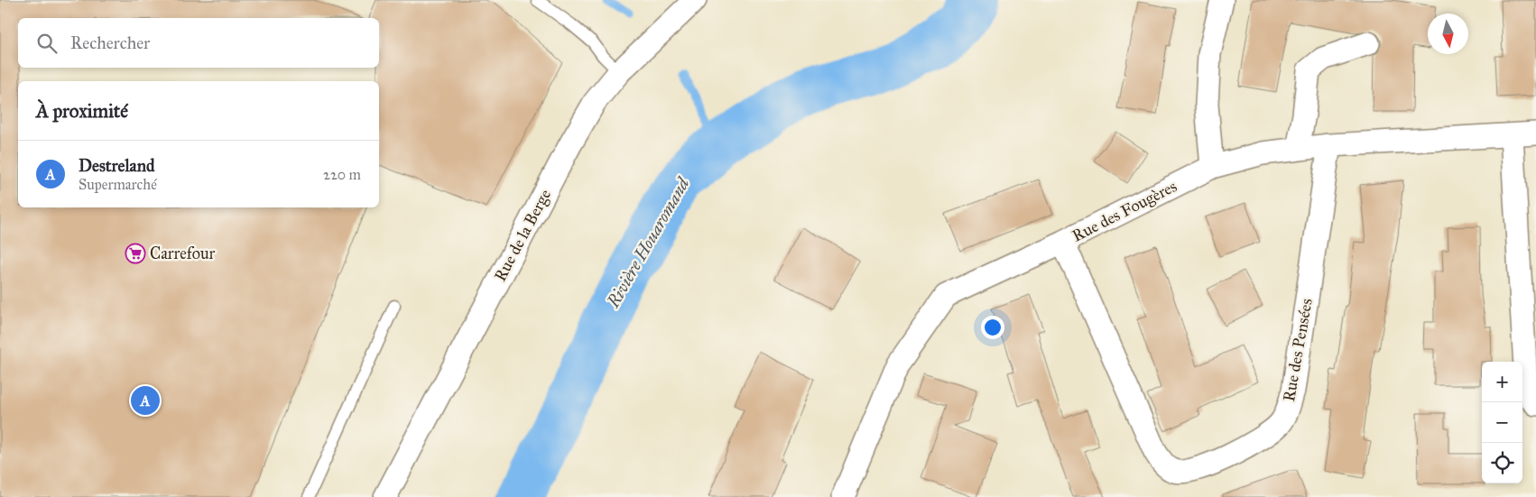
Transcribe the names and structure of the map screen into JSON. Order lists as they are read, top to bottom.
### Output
{
  "streets": {
    "street": ["Rue des Fougères", "Rue de la Berge", "Rue des Pensées"]
  },
  "crossings": [
    ["Rue des Fougères", "Rue des Pensées"]
  ],
  "water": ["Rivière Houaromand"],
  "places": {
    "supermarket": ["Carrefour"]
  },
  "north": "bottom",
  "page": {
    "search": "Rechercher",
    "heading": "À proximité",
    "list": [
      {
        "mark": "A",
        "name": "Destreland",
        "note": "Supermarché",
        "value": "220 m"
      }
    ],
    "map_buttons": ["+", "−"],
    "pins": "A"
  }
}
